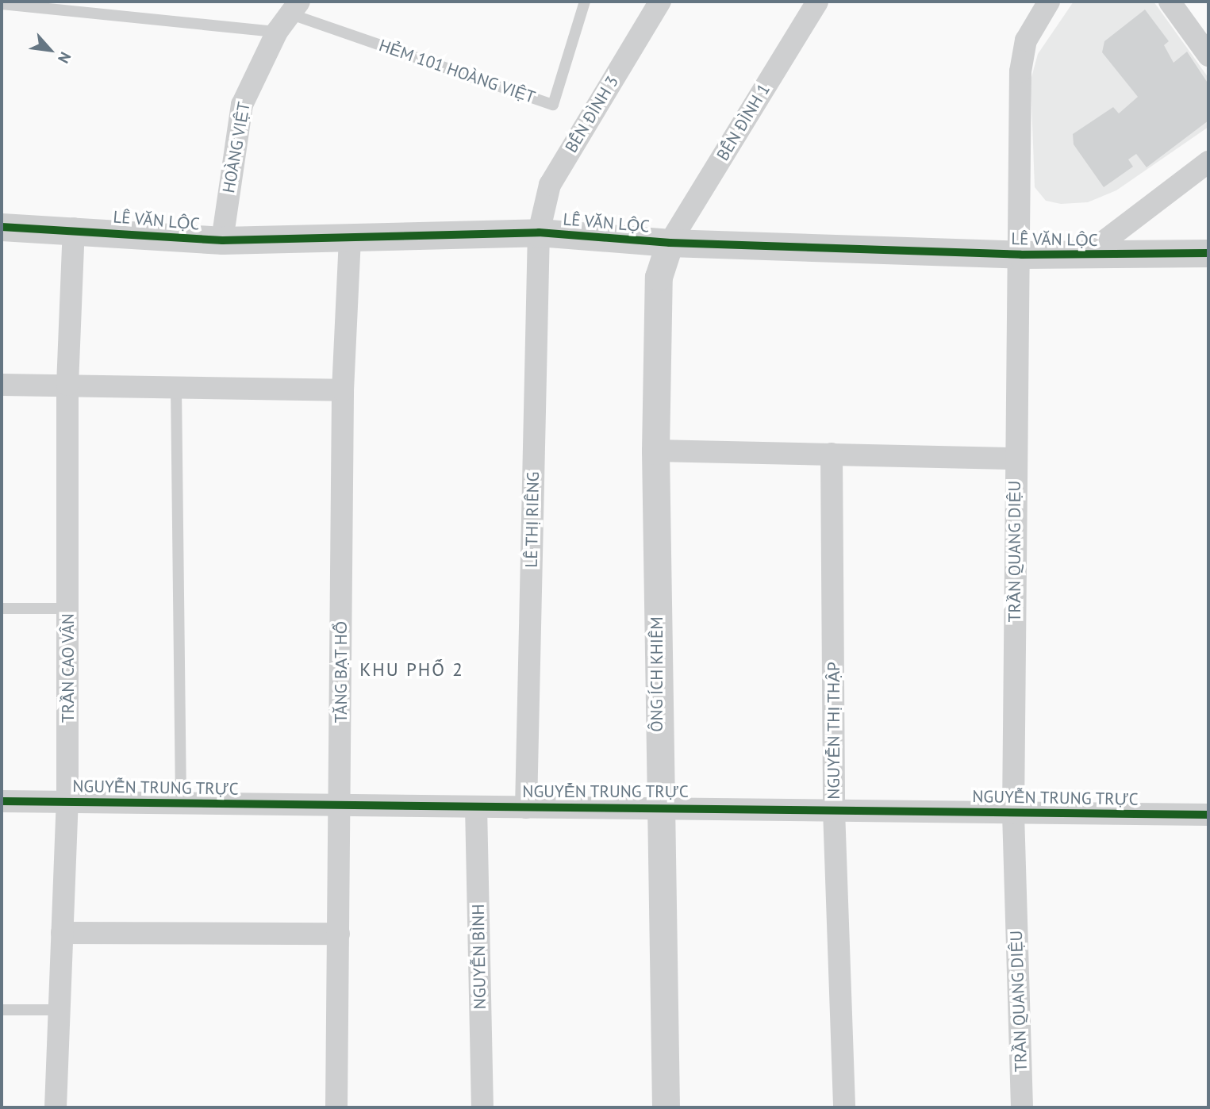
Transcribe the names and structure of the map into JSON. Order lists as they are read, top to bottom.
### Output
{
  "streets": {
    "street": [
      "BẾN ĐÌNH 3",
      "BẾN ĐÌNH 1",
      "HOÀNG VIỆT",
      "LÊ VĂN LỘC",
      "LÊ THỊ RIÊNG",
      "TRẦN QUANG DIỆU",
      "TRẦN CAO VÂN",
      "TĂNG BẠT HỔ",
      "ÔNG ÍCH KHIÊM",
      "NGUYỄN THỊ THẬP",
      "NGUYỄN TRUNG TRỰC",
      "NGUYỄN BÌNH"
    ],
    "lane": ["HẺM 101 HOÀNG VIỆT"]
  },
  "crossings": [
    ["HẺM 101 HOÀNG VIỆT", "HOÀNG VIỆT"],
    ["BẾN ĐÌNH 3", "LÊ VĂN LỘC"],
    ["BẾN ĐÌNH 3", "LÊ THỊ RIÊNG"],
    ["BẾN ĐÌNH 1", "LÊ VĂN LỘC"],
    ["BẾN ĐÌNH 1", "ÔNG ÍCH KHIÊM"],
    ["HOÀNG VIỆT", "LÊ VĂN LỘC"],
    ["LÊ VĂN LỘC", "LÊ THỊ RIÊNG"],
    ["LÊ VĂN LỘC", "TRẦN QUANG DIỆU"],
    ["LÊ VĂN LỘC", "TRẦN CAO VÂN"],
    ["LÊ VĂN LỘC", "TĂNG BẠT HỔ"],
    ["LÊ VĂN LỘC", "ÔNG ÍCH KHIÊM"],
    ["LÊ THỊ RIÊNG", "NGUYỄN TRUNG TRỰC"],
    ["TRẦN QUANG DIỆU", "NGUYỄN TRUNG TRỰC"],
    ["TRẦN CAO VÂN", "NGUYỄN TRUNG TRỰC"],
    ["TĂNG BẠT HỔ", "NGUYỄN TRUNG TRỰC"],
    ["ÔNG ÍCH KHIÊM", "NGUYỄN TRUNG TRỰC"],
    ["NGUYỄN THỊ THẬP", "NGUYỄN TRUNG TRỰC"],
    ["NGUYỄN TRUNG TRỰC", "NGUYỄN BÌNH"]
  ],
  "districts": ["KHU PHỐ 2"],
  "north": "bottom right"
}
